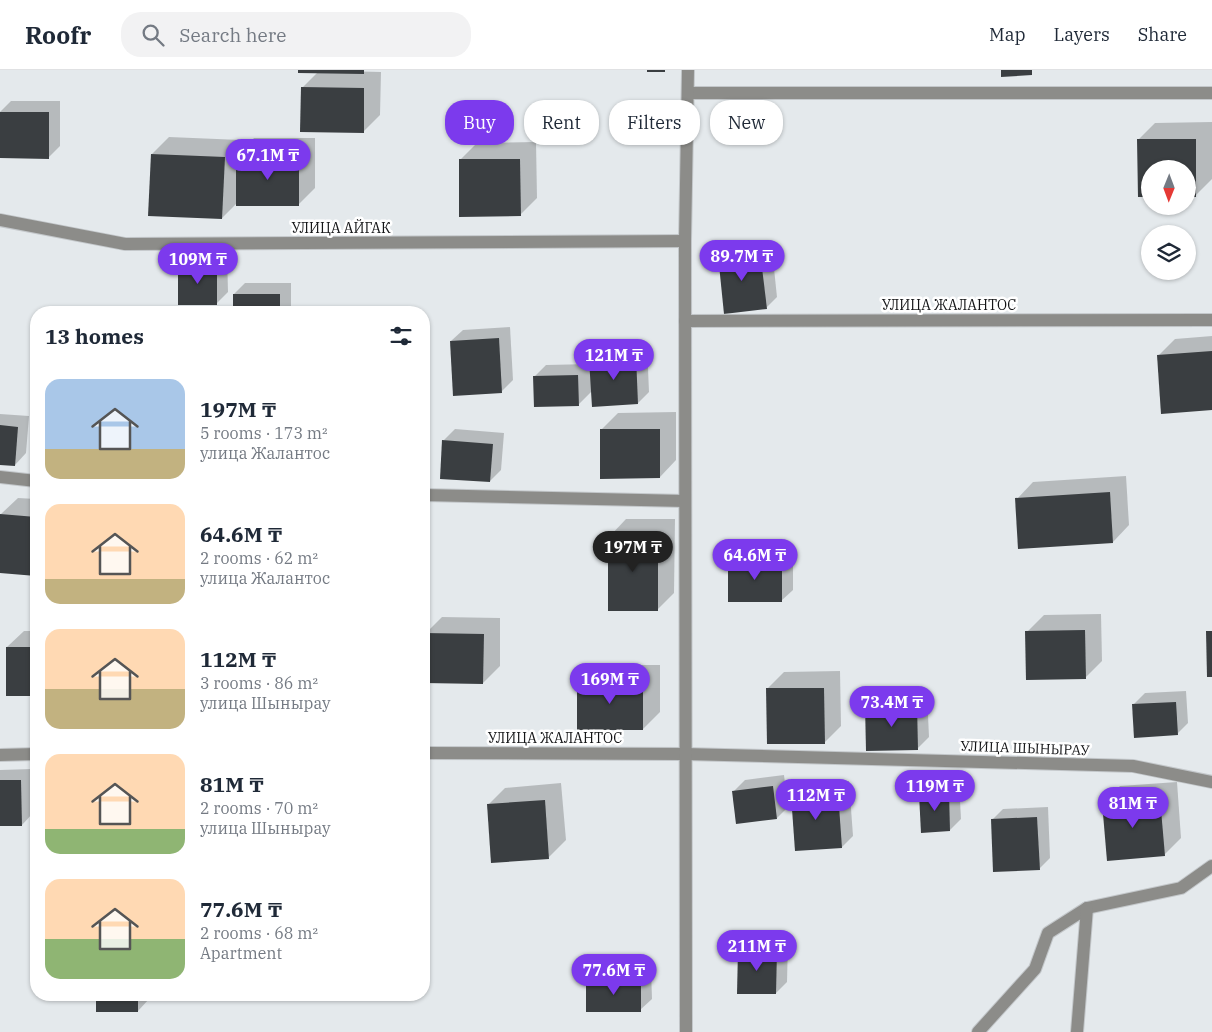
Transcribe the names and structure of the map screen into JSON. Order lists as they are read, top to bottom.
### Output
{
  "streets": {
    "street": ["УЛИЦА АЙГАК", "УЛИЦА ЖАЛАНТОС", "УЛИЦА ШЫНЫРАУ"]
  },
  "crossings": [
    ["УЛИЦА ЖАЛАНТОС", "УЛИЦА ШЫНЫРАУ"]
  ],
  "north": "bottom",
  "page": {
    "header": "Roofr",
    "search": "Search here",
    "nav": ["Map", "Layers", "Share"],
    "chip": [
      "Buy",
      "Rent",
      "Filters",
      "New"
    ],
    "price": [
      "67.1M ₸",
      "89.7M ₸",
      "109M ₸",
      "121M ₸",
      "197M ₸",
      "64.6M ₸",
      "169M ₸",
      "73.4M ₸",
      "119M ₸",
      "112M ₸",
      "81M ₸",
      "211M ₸",
      "77.6M ₸"
    ],
    "heading": "13 homes",
    "list": [
      {
        "name": "197M ₸",
        "note": "5 rooms · 173 m² · улица Жалантос"
      },
      {
        "name": "64.6M ₸",
        "note": "2 rooms · 62 m² · улица Жалантос"
      },
      {
        "name": "112M ₸",
        "note": "3 rooms · 86 m² · улица Шынырау"
      },
      {
        "name": "81M ₸",
        "note": "2 rooms · 70 m² · улица Шынырау"
      },
      {
        "name": "77.6M ₸",
        "note": "2 rooms · 68 m² · Apartment"
      }
    ]
  }
}
